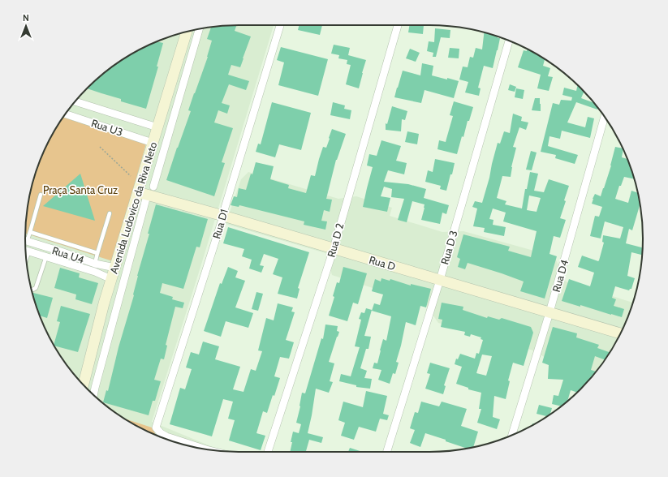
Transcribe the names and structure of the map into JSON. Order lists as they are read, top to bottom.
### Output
{
  "streets": {
    "street": [
      "Rua U3",
      "Avenida Ludovico da Riva Neto",
      "Rua D1",
      "Rua D 2",
      "Rua D 3",
      "Rua U4",
      "Rua D",
      "Rua D4"
    ]
  },
  "crossings": [
    ["Rua U3", "Avenida Ludovico da Riva Neto"],
    ["Avenida Ludovico da Riva Neto", "Rua U4"],
    ["Avenida Ludovico da Riva Neto", "Rua D"],
    ["Rua D1", "Rua D"],
    ["Rua D 2", "Rua D"],
    ["Rua D 3", "Rua D"],
    ["Rua D", "Rua D4"]
  ],
  "parks": ["Praça Santa Cruz"],
  "north": "top"
}
